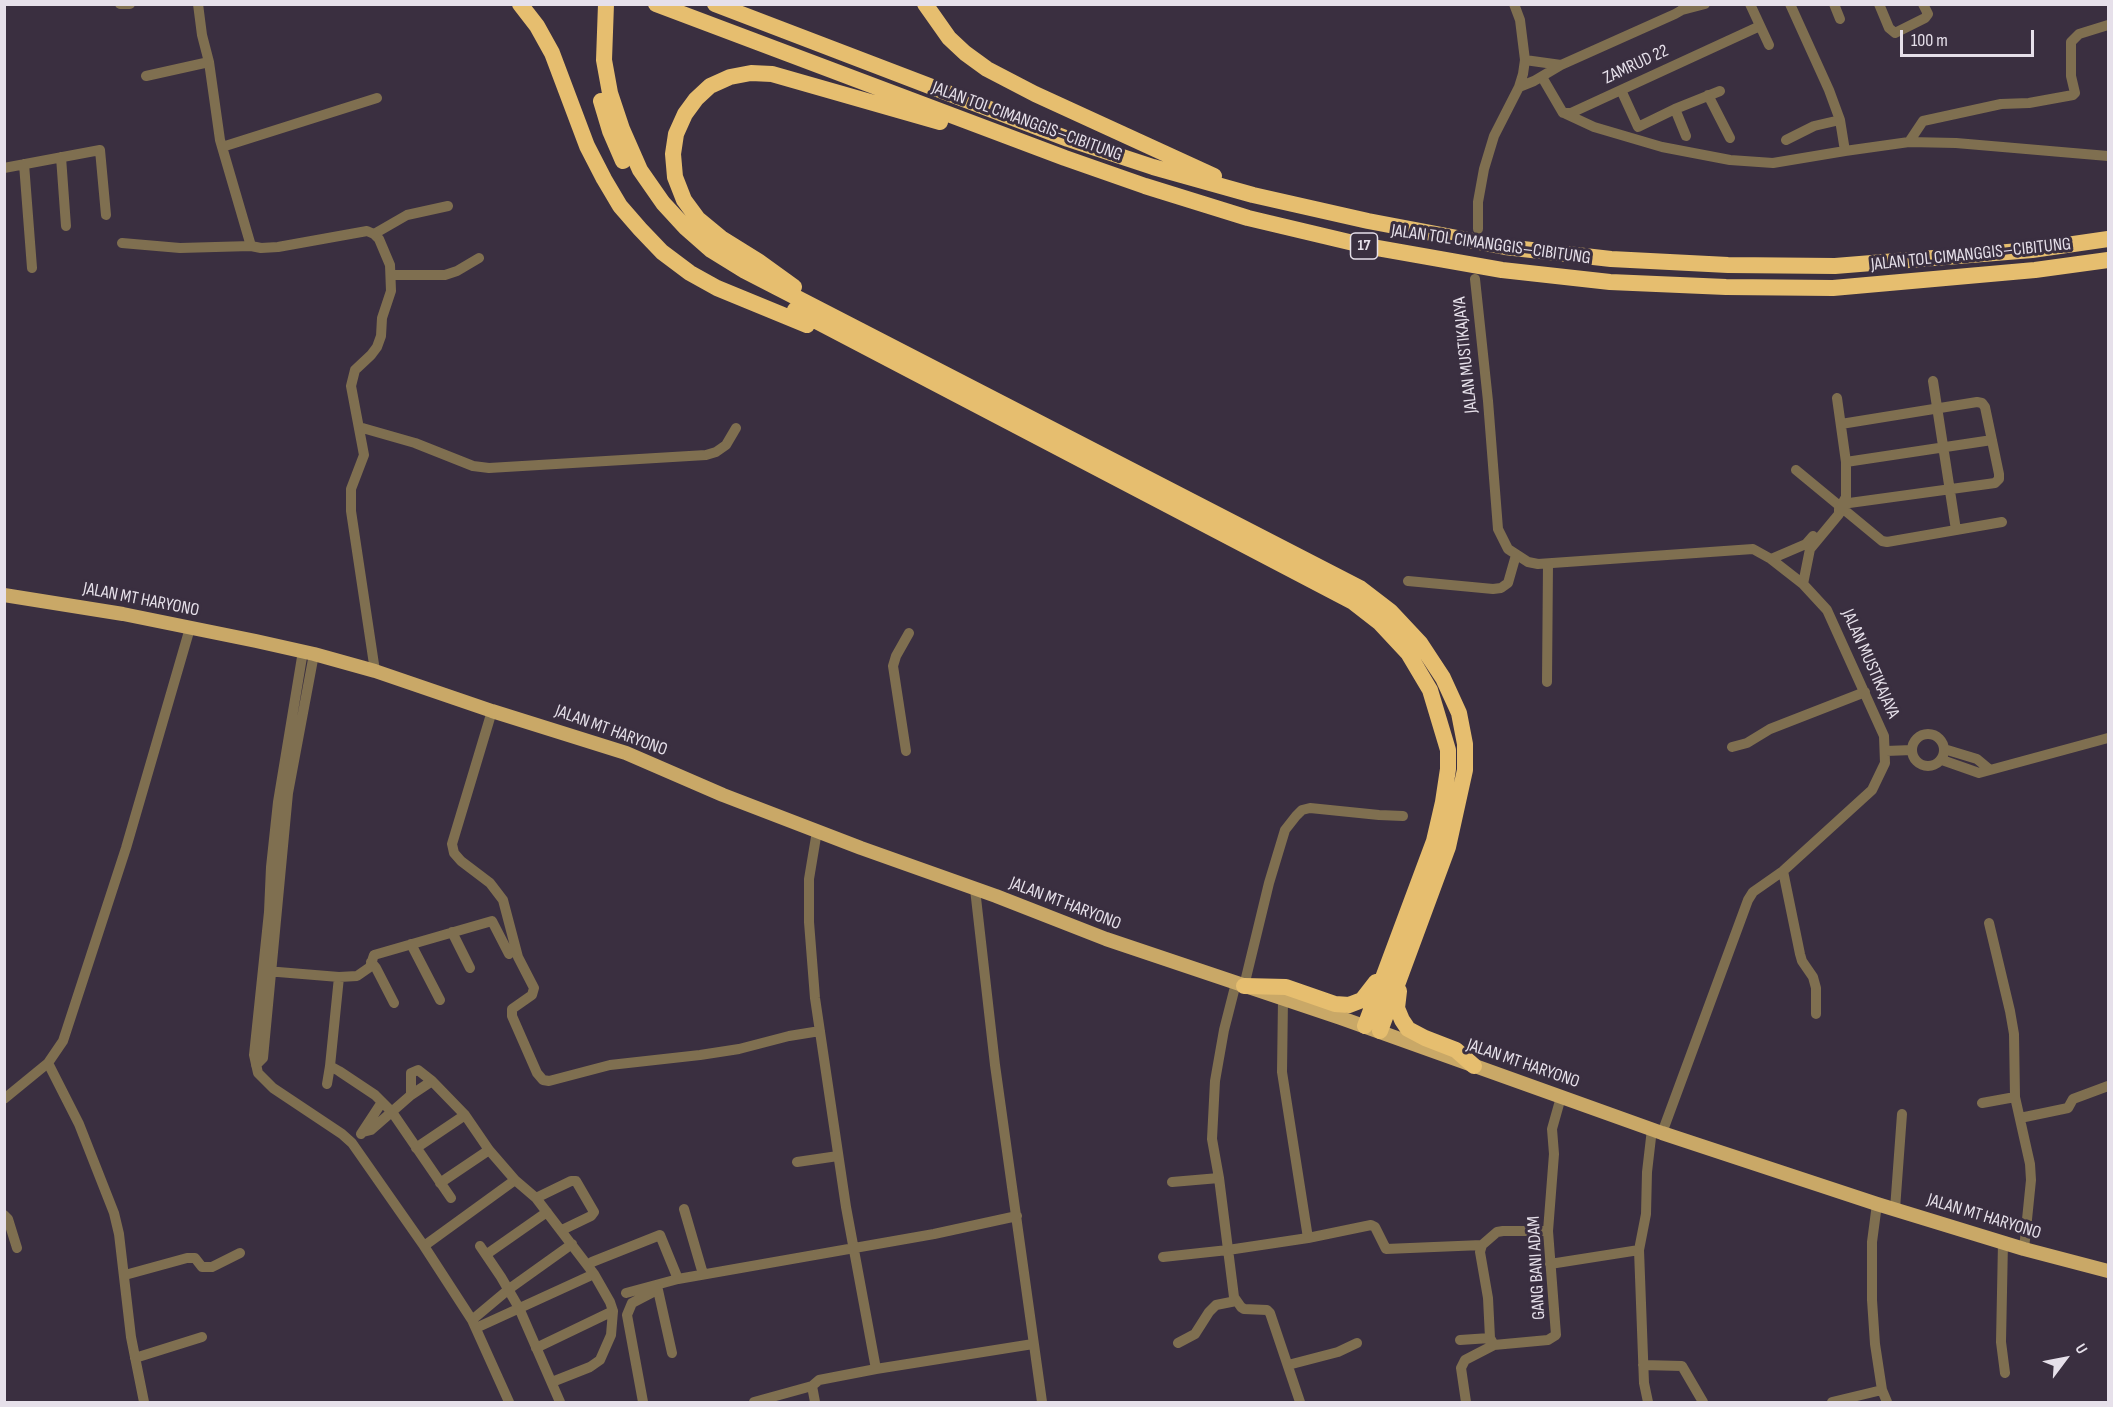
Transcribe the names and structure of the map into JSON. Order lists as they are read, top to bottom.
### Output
{
  "streets": {
    "highway": ["JALAN TOL CIMANGGIS–CIBITUNG", "17"],
    "main road": ["JALAN MT HARYONO"],
    "street": ["ZAMRUD 22", "JALAN MUSTIKAJAYA", "GANG BANI ADAM"]
  },
  "crossings": [
    ["JALAN MT HARYONO", "GANG BANI ADAM"]
  ],
  "scale_bar": "100 m",
  "north": "top right"
}
